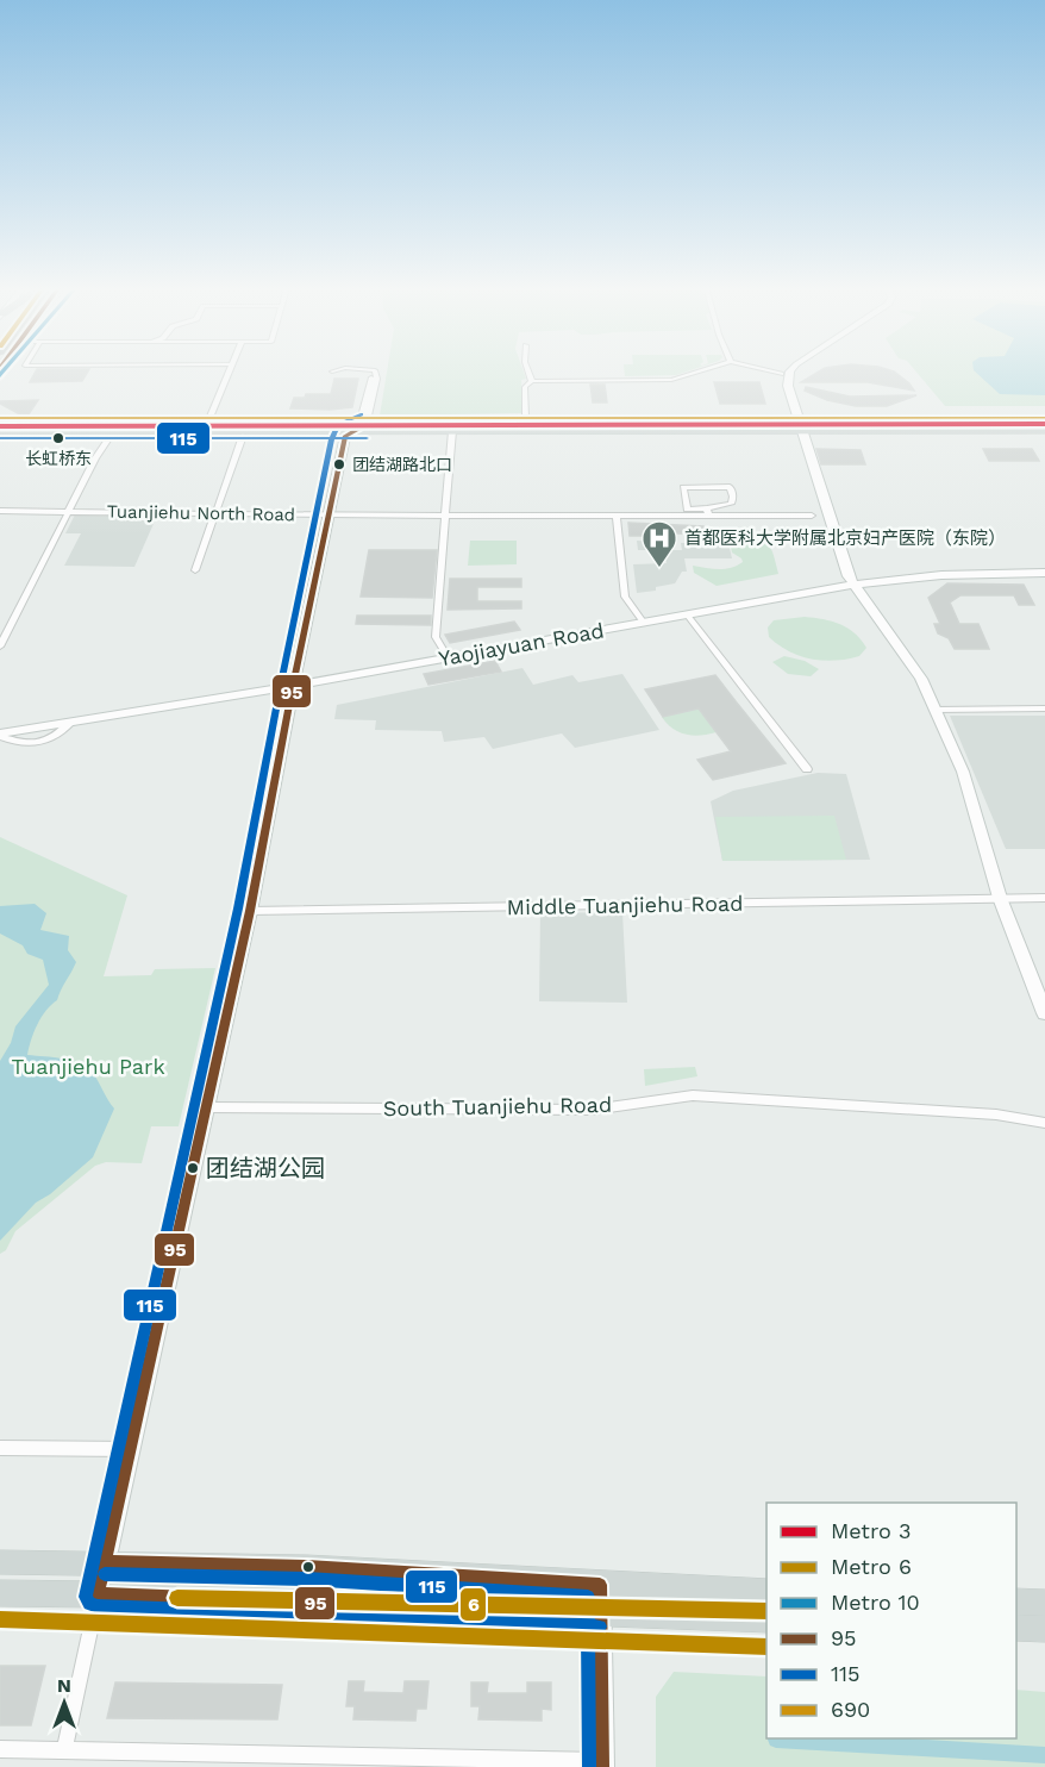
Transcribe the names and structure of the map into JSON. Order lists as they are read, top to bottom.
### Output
{
  "streets": {
    "street": [
      "Tuanjiehu North Road",
      "Yaojiayuan Road",
      "Middle Tuanjiehu Road",
      "South Tuanjiehu Road"
    ]
  },
  "parks": ["Tuanjiehu Park"],
  "places": {
    "other": ["长虹桥东", "团结湖路北口", "团结湖公园"],
    "hospital": ["首都医科大学附属北京妇产医院（东院）"]
  },
  "lines": [
    "metro line 10",
    "transit line 115",
    "transit line 690",
    "metro line 3",
    "transit line 95",
    "metro line 6"
  ],
  "legend": [
    "Metro 3",
    "Metro 6",
    "Metro 10",
    "95",
    "115",
    "690"
  ],
  "north": "top"
}
